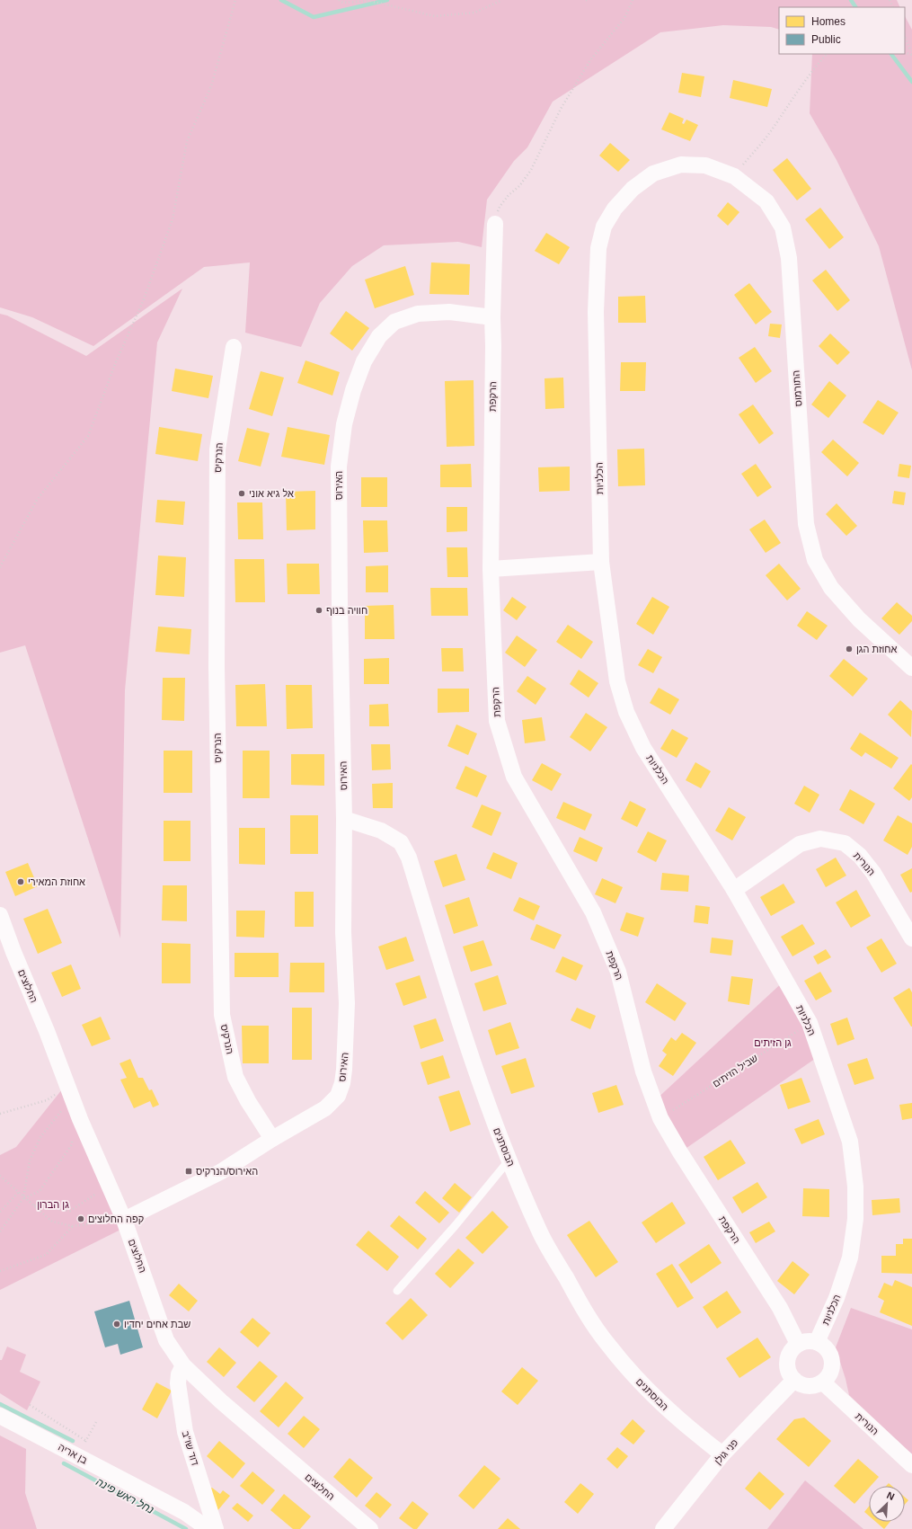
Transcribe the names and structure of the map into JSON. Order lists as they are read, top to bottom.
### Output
{
  "streets": {
    "street": [
      "התורמוס",
      "הרקפת",
      "הנרקיס",
      "הכלניות",
      "האירוס",
      "הנורית",
      "החלוצים",
      "הבוסתנים",
      "דוד שו\"ב",
      "פני גולן",
      "בן אריה"
    ],
    "path": ["שביל הזיתים"]
  },
  "crossings": [
    ["התורמוס", "הכלניות"],
    ["הרקפת", "הכלניות"],
    ["הרקפת", "האירוס"],
    ["הרקפת", "הנורית"],
    ["הרקפת", "שביל הזיתים"],
    ["הרקפת", "פני גולן"],
    ["הנרקיס", "האירוס"],
    ["הכלניות", "הנורית"],
    ["הכלניות", "שביל הזיתים"],
    ["הכלניות", "פני גולן"],
    ["האירוס", "החלוצים"],
    ["האירוס", "הבוסתנים"],
    ["הנורית", "פני גולן"],
    ["החלוצים", "דוד שו\"ב"],
    ["הבוסתנים", "פני גולן"]
  ],
  "water": ["נחל ראש פינה"],
  "parks": ["גן הזיתים", "גן הברון"],
  "places": {
    "other": [
      "אל גיא אוני",
      "חוויה בנוף",
      "אחוזת הגן",
      "אחוזת המאירי",
      "קפה החלוצים",
      "שבת אחים יחדיו"
    ],
    "transit": ["האירוס/הנרקיס"]
  },
  "legend": ["Homes", "Public"],
  "north": "top right"
}
